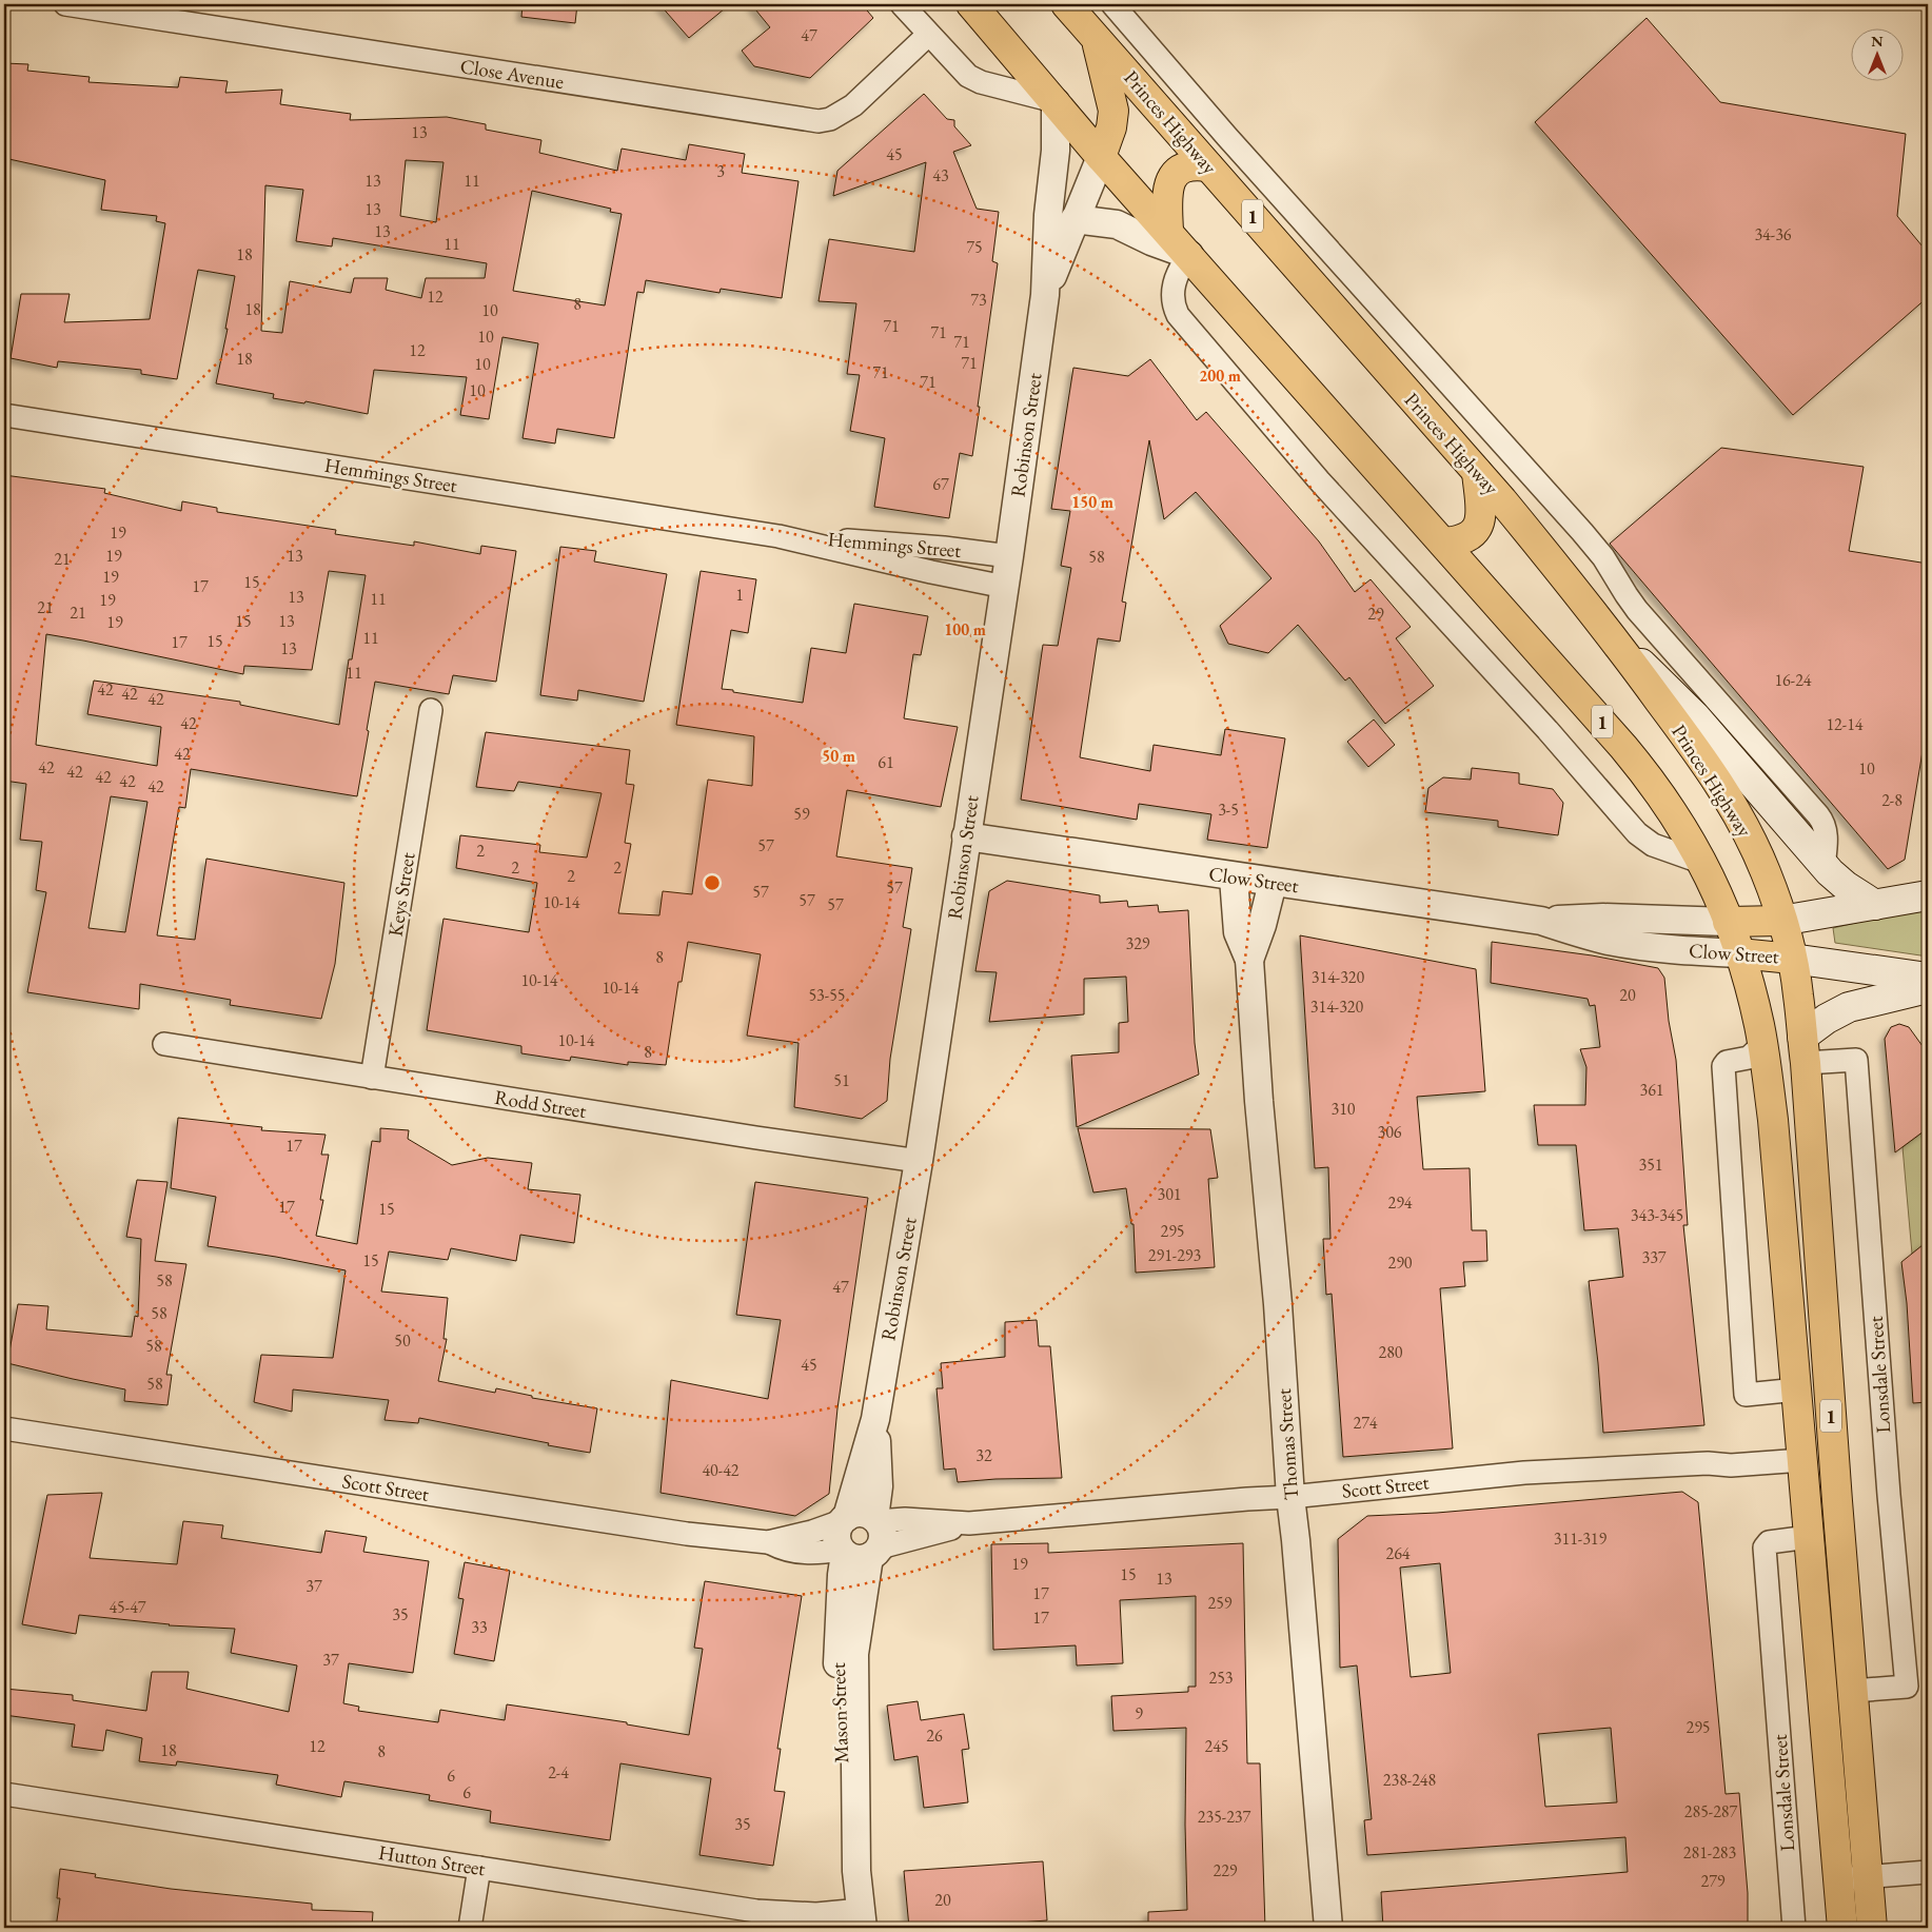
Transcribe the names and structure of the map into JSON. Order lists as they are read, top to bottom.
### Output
{
  "streets": {
    "highway": ["Princes Highway", "1", "Clow Street"],
    "street": [
      "Close Avenue",
      "Robinson Street",
      "Hemmings Street",
      "Keys Street",
      "Rodd Street",
      "Lonsdale Street",
      "Thomas Street",
      "Scott Street",
      "Mason Street",
      "Hutton Street"
    ]
  },
  "crossings": [
    ["Princes Highway", "1"],
    ["Princes Highway", "Clow Street"],
    ["1", "Robinson Street"],
    ["1", "Clow Street"],
    ["1", "Lonsdale Street"],
    ["1", "Scott Street"],
    ["Robinson Street", "Hemmings Street"],
    ["Robinson Street", "Clow Street"],
    ["Robinson Street", "Rodd Street"],
    ["Robinson Street", "Scott Street"],
    ["Robinson Street", "Mason Street"],
    ["Clow Street", "Thomas Street"],
    ["Keys Street", "Rodd Street"],
    ["Thomas Street", "Scott Street"],
    ["Scott Street", "Mason Street"],
    ["Mason Street", "Hutton Street"]
  ],
  "house_numbers": [
    "47",
    "13",
    "45",
    "3",
    "43",
    "13",
    "11",
    "13",
    "13",
    "34-36",
    "11",
    "75",
    "18",
    "12",
    "73",
    "8",
    "18",
    "10",
    "71",
    "71",
    "10",
    "71",
    "12",
    "18",
    "71",
    "10",
    "71",
    "71",
    "10",
    "67",
    "19",
    "19",
    "13",
    "58",
    "21",
    "19",
    "15",
    "17",
    "1",
    "13",
    "11",
    "19",
    "21",
    "21",
    "29",
    "15",
    "13",
    "19",
    "11",
    "15",
    "17",
    "13",
    "11",
    "16-24",
    "42",
    "42",
    "42",
    "42",
    "12-14",
    "42",
    "61",
    "42",
    "10",
    "42",
    "42",
    "42",
    "42",
    "2-8",
    "3-5",
    "59",
    "57",
    "2",
    "2",
    "2",
    "2",
    "57",
    "57",
    "57",
    "10-14",
    "57",
    "329",
    "8",
    "314-320",
    "10-14",
    "10-14",
    "53-55",
    "20",
    "314-320",
    "10-14",
    "8",
    "51",
    "361",
    "310",
    "306",
    "17",
    "351",
    "301",
    "294",
    "17",
    "15",
    "343-345",
    "295",
    "291-293",
    "337",
    "15",
    "290",
    "58",
    "47",
    "58",
    "50",
    "58",
    "280",
    "45",
    "58",
    "274",
    "32",
    "40-42",
    "311-319",
    "264",
    "19",
    "15",
    "13",
    "37",
    "17",
    "259",
    "45-47",
    "35",
    "17",
    "33",
    "37",
    "253",
    "9",
    "295",
    "26",
    "12",
    "245",
    "18",
    "8",
    "2-4",
    "6",
    "238-248",
    "6",
    "285-287",
    "235-237",
    "35",
    "281-283",
    "229",
    "279",
    "20"
  ],
  "north": "top",
  "rings": [
    "200 m",
    "150 m",
    "100 m",
    "50 m"
  ]
}
